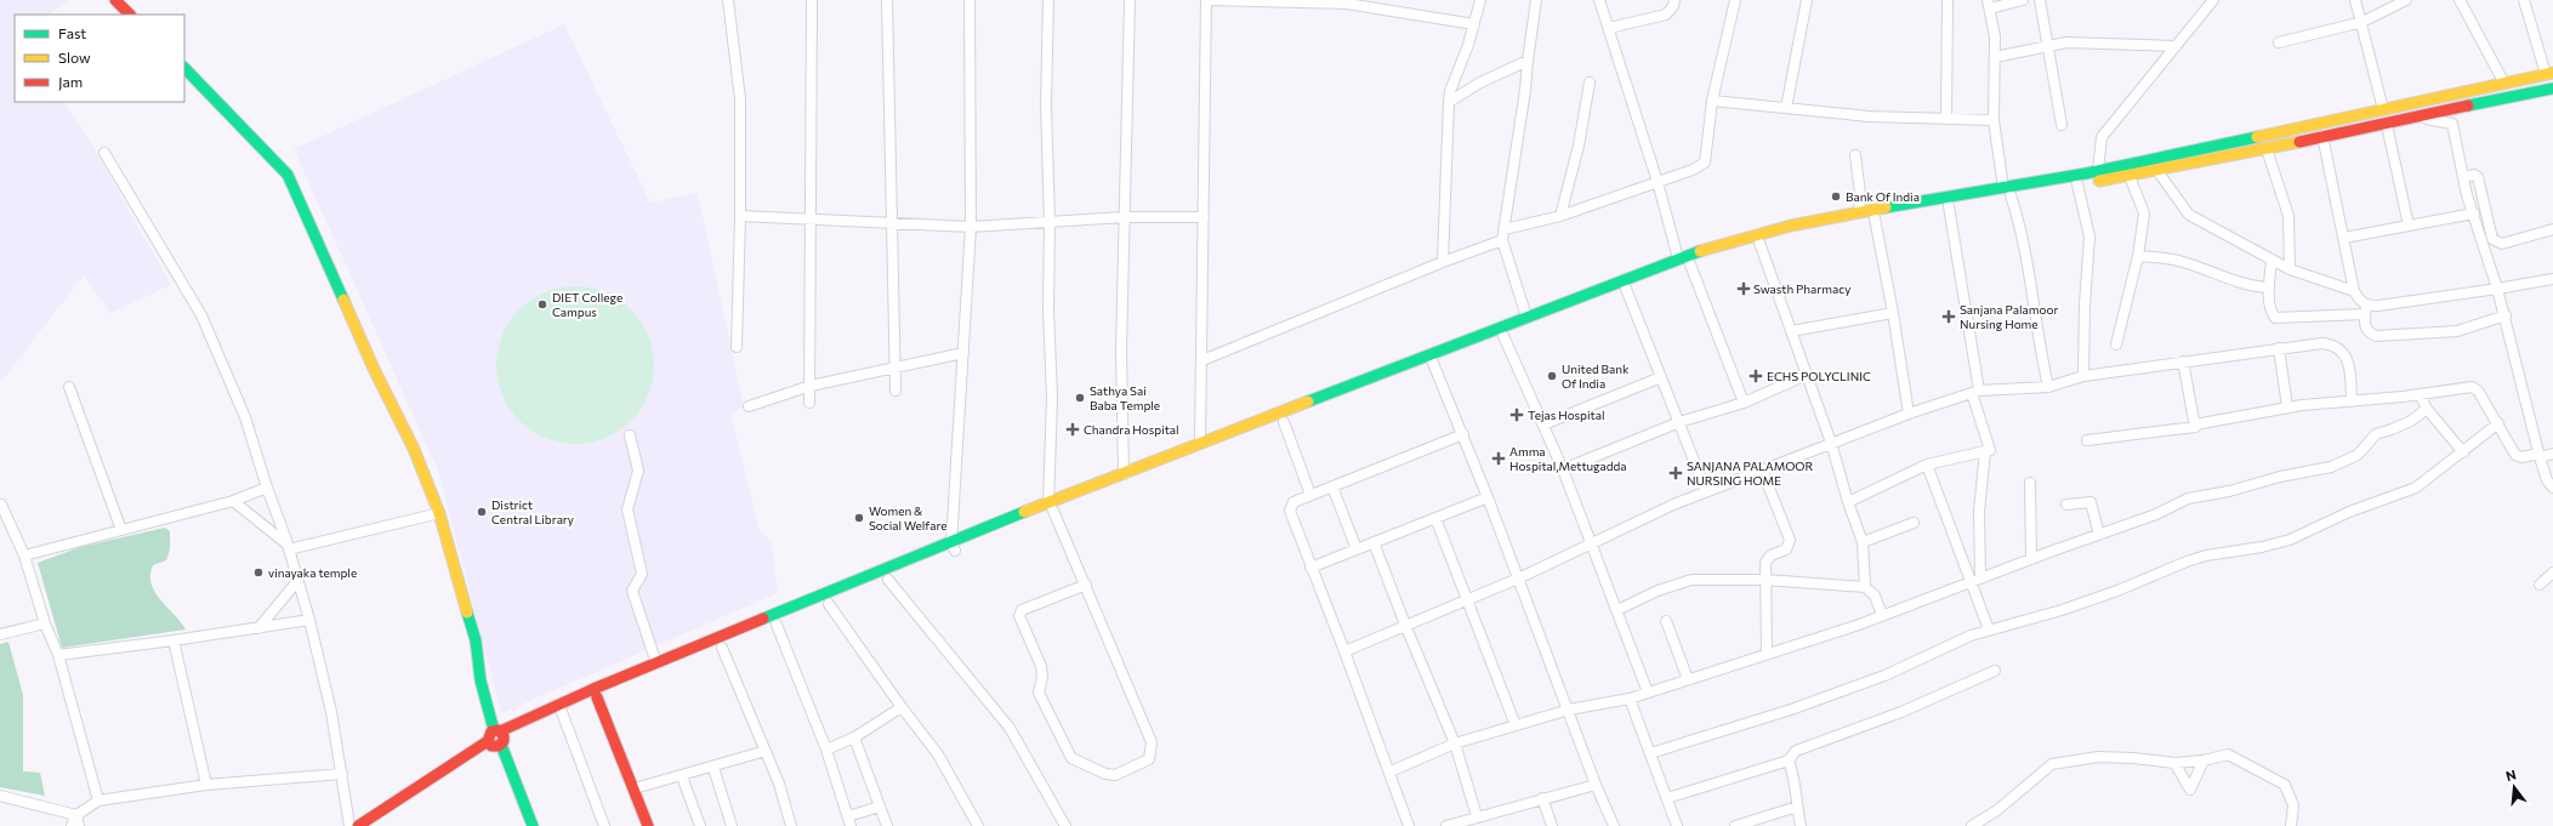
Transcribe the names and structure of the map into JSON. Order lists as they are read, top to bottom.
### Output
{
  "places": {
    "other": [
      "Bank Of India",
      "DIET College Campus",
      "United Bank Of India",
      "Sathya Sai Baba Temple",
      "District Central Library",
      "Women & Social Welfare",
      "vinayaka temple"
    ],
    "health": [
      "Swasth Pharmacy",
      "Sanjana Palamoor Nursing Home",
      "ECHS POLYCLINIC",
      "Tejas Hospital",
      "Chandra Hospital",
      "Amma Hospital,Mettugadda",
      "SANJANA PALAMOOR NURSING HOME"
    ]
  },
  "legend": ["Fast", "Slow", "Jam"],
  "north": "top"
}
